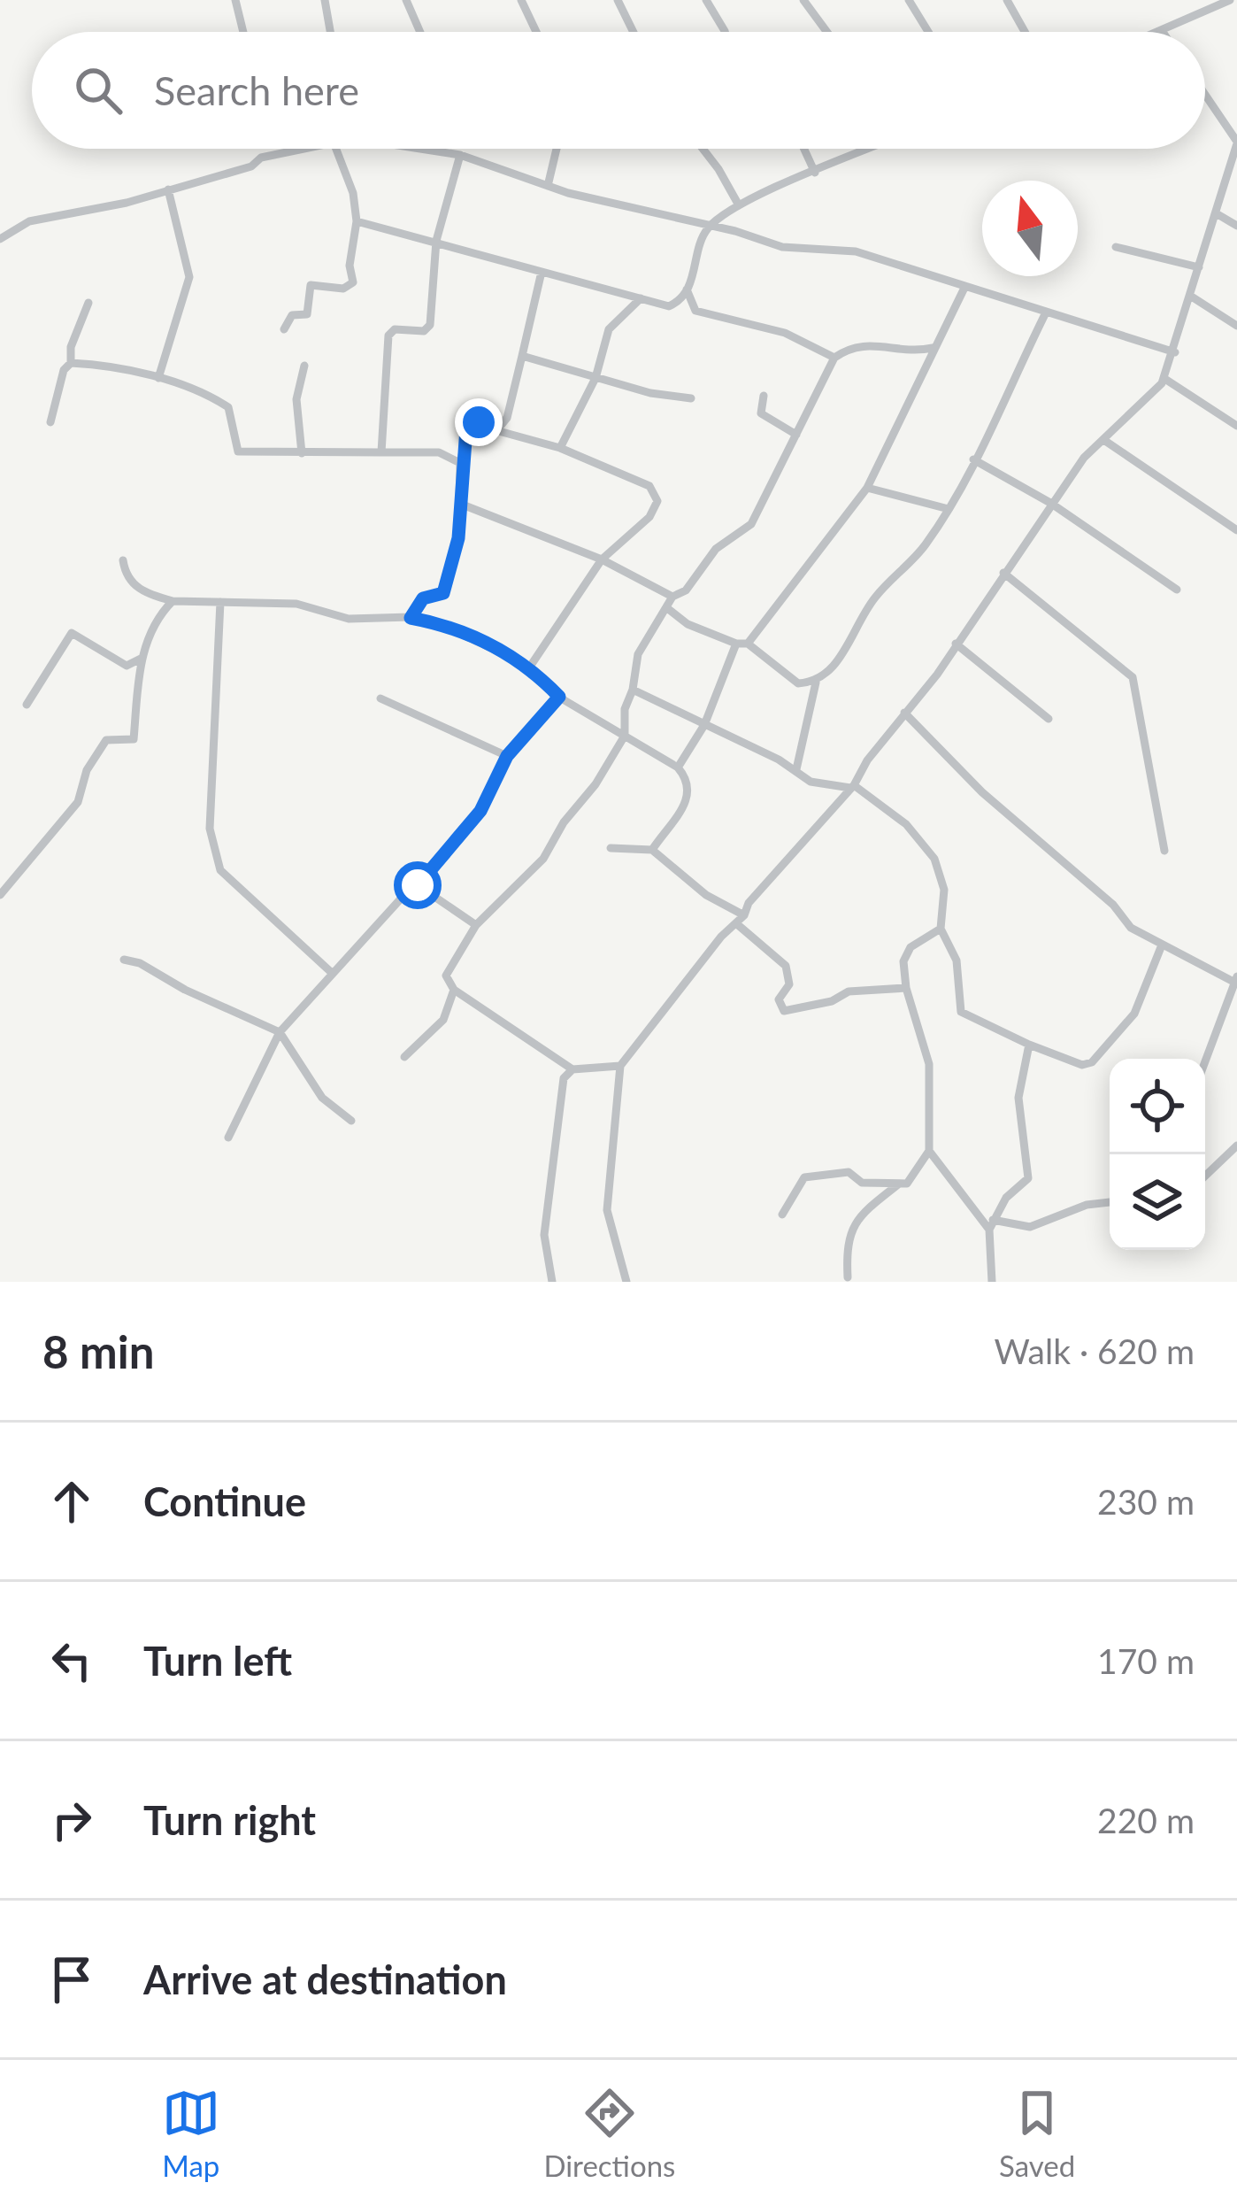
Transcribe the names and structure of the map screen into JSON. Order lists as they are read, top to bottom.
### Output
{
  "north": "top",
  "page": {
    "search": "Search here",
    "heading": ["8 min", "Walk · 620 m"],
    "list": [
      ["Continue", "230 m"],
      ["Turn left", "170 m"],
      ["Turn right", "220 m"],
      "Arrive at destination"
    ],
    "nav": ["Map", "Directions", "Saved"]
  }
}
